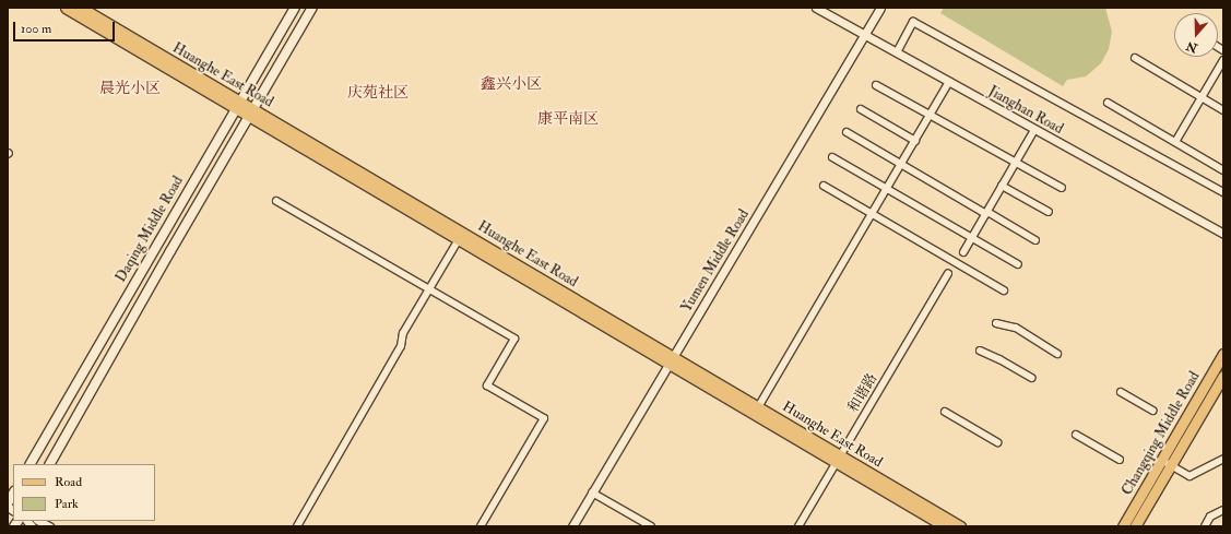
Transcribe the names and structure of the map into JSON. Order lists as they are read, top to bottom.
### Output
{
  "streets": {
    "main road": ["Huanghe East Road", "Daqing Middle Road", "Changqing Middle Road"],
    "street": ["Jianghan Road", "Yumen Middle Road", "和谐路"]
  },
  "crossings": [
    ["Huanghe East Road", "Daqing Middle Road"],
    ["Huanghe East Road", "Yumen Middle Road"],
    ["Huanghe East Road", "和谐路"],
    ["Jianghan Road", "Yumen Middle Road"]
  ],
  "districts": [
    "鑫兴小区",
    "晨光小区",
    "庆苑社区",
    "康平南区"
  ],
  "legend": ["Road", "Park"],
  "scale_bar": "100 m",
  "north": "bottom"
}
